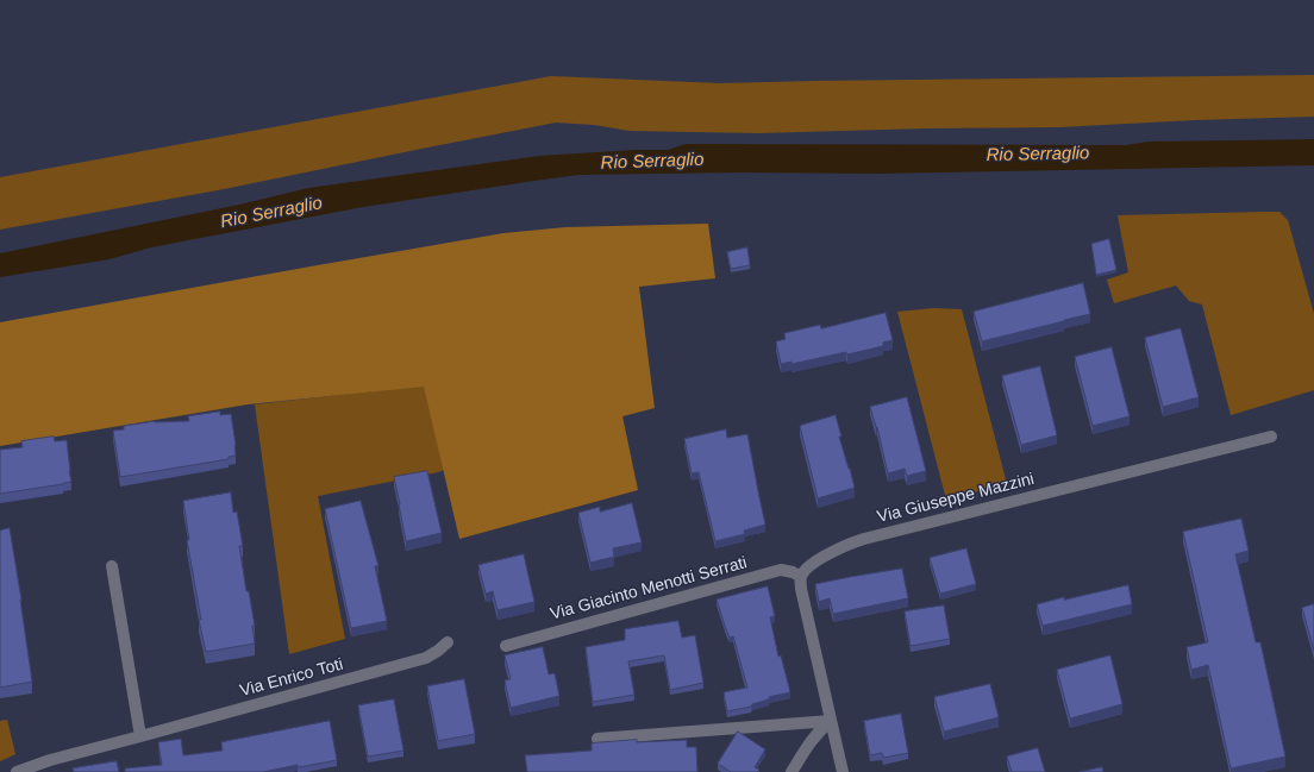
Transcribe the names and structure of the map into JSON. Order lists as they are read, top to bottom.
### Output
{
  "streets": {
    "street": ["Via Giuseppe Mazzini", "Via Giacinto Menotti Serrati", "Via Enrico Toti"]
  },
  "crossings": [
    ["Via Giuseppe Mazzini", "Via Giacinto Menotti Serrati"]
  ],
  "water": ["Rio Serraglio"]
}
